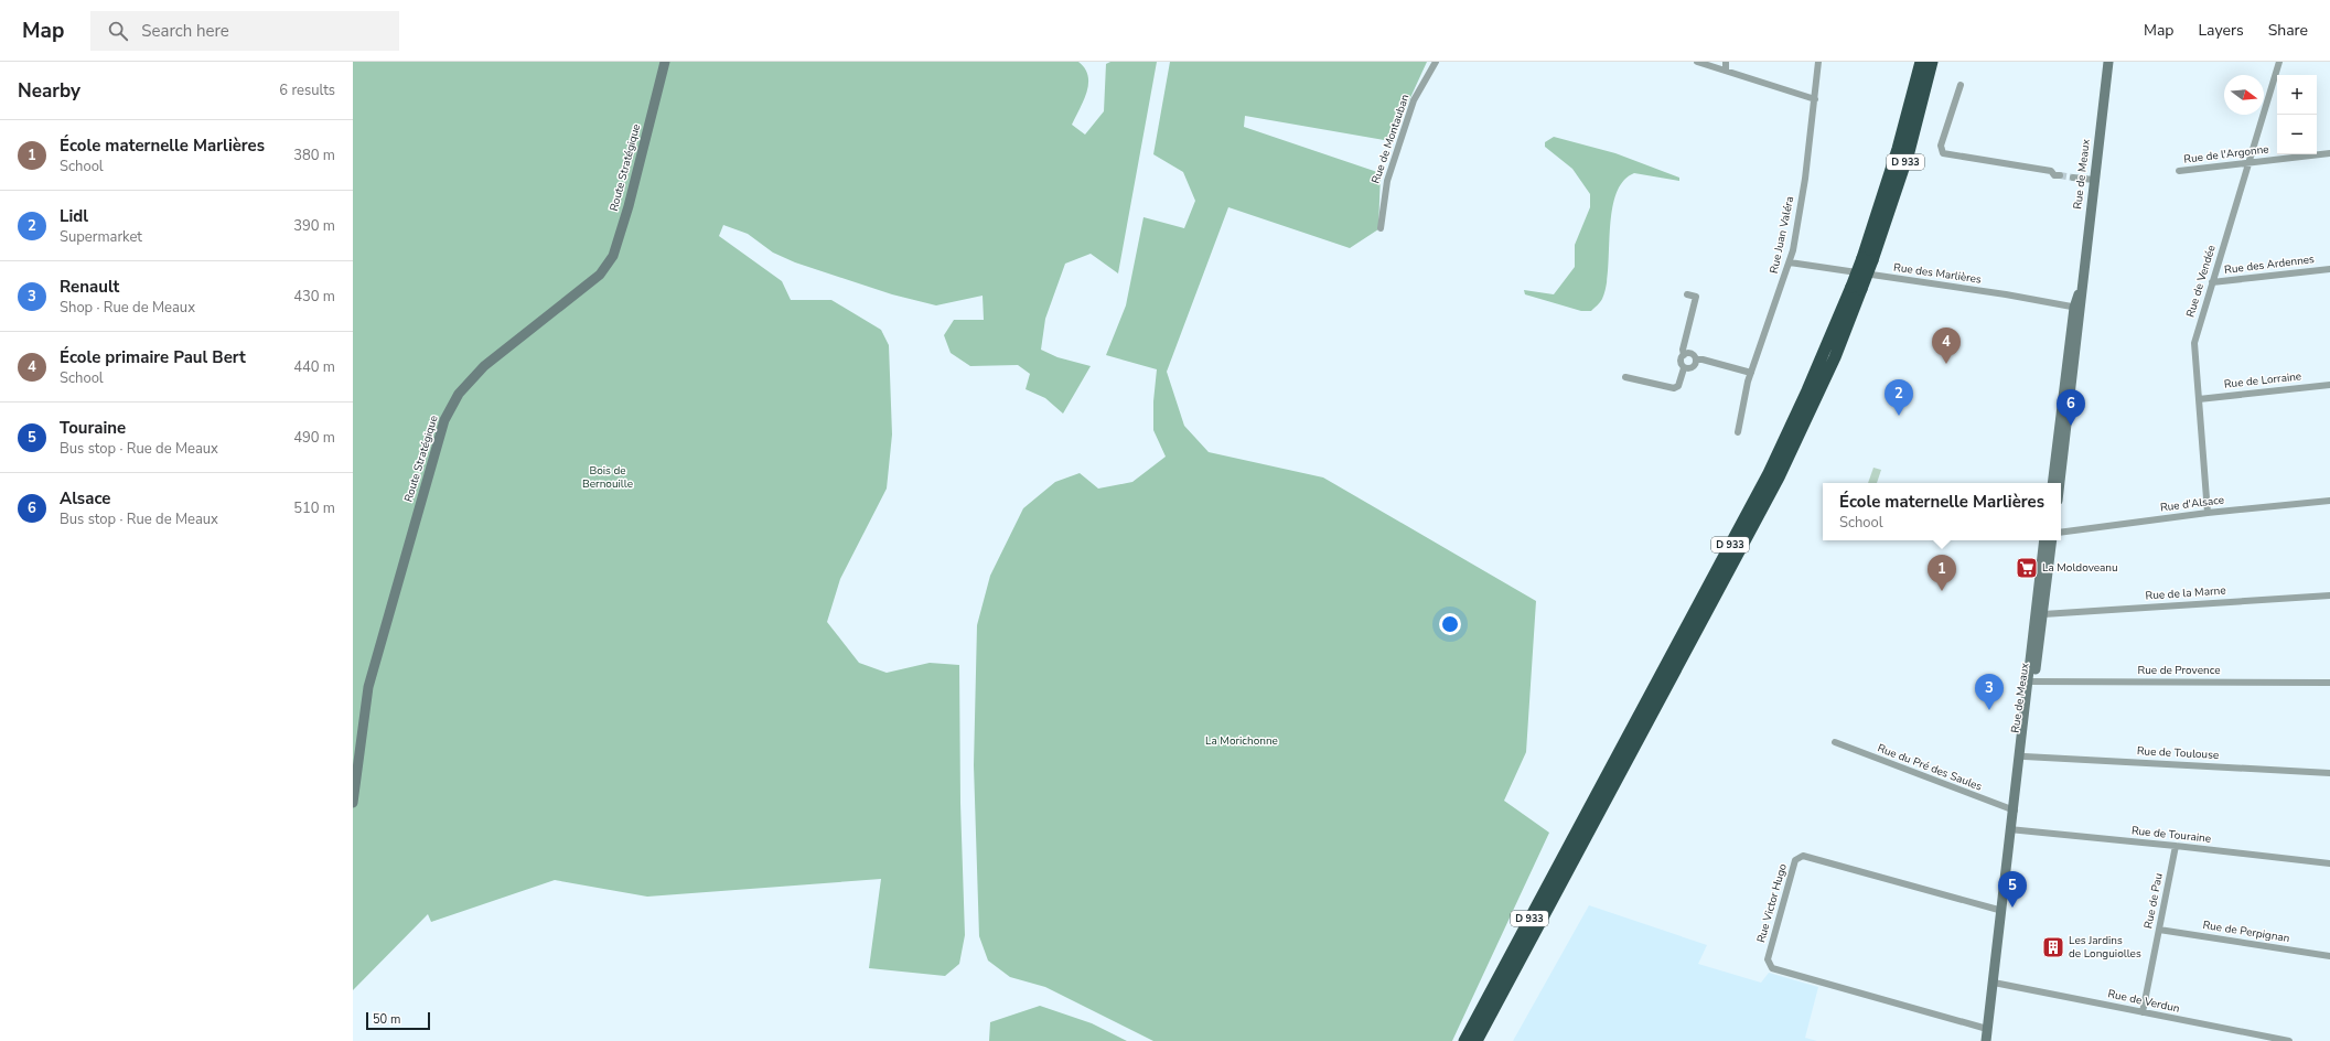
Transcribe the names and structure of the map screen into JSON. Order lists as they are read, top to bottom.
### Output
{
  "streets": {
    "highway": ["D 933"],
    "main road": ["Route Stratégique", "Rue de Meaux"],
    "street": [
      "Rue de Montauban",
      "Rue de l'Argonne",
      "Rue Juan Valéra",
      "Rue des Ardennes",
      "Rue des Marlières",
      "Rue de Vendée",
      "Rue de Lorraine",
      "Rue d'Alsace",
      "Rue de la Marne",
      "Rue de Provence",
      "Rue de Toulouse",
      "Rue du Pré des Saules",
      "Rue de Touraine",
      "Rue de Pau",
      "Rue Victor Hugo",
      "Rue de Perpignan",
      "Rue de Verdun"
    ]
  },
  "crossings": [
    ["Rue de l'Argonne", "Rue de Vendée"],
    ["Rue de Meaux", "Rue des Marlières"],
    ["Rue de Meaux", "Rue de la Marne"],
    ["Rue de Meaux", "Rue de Provence"],
    ["Rue de Meaux", "Rue de Toulouse"],
    ["Rue de Meaux", "Rue du Pré des Saules"],
    ["Rue de Meaux", "Rue de Touraine"],
    ["Rue de Meaux", "Rue Victor Hugo"],
    ["Rue de Meaux", "Rue de Verdun"],
    ["Rue Juan Valéra", "Rue des Marlières"],
    ["Rue des Ardennes", "Rue de Vendée"],
    ["Rue de Vendée", "Rue de Lorraine"],
    ["Rue de Vendée", "Rue d'Alsace"],
    ["Rue de Touraine", "Rue de Pau"],
    ["Rue de Pau", "Rue de Perpignan"],
    ["Rue de Pau", "Rue de Verdun"]
  ],
  "parks": ["Bois de Bernouille", "La Morichonne"],
  "places": {
    "supermarket": ["La Moldoveanu"],
    "building": ["Les Jardins de Longuiolles"]
  },
  "scale_bar": "50 m",
  "north": "right",
  "page": {
    "header": "Map",
    "search": "Search here",
    "nav": ["Map", "Layers", "Share"],
    "heading": ["Nearby", "6 results"],
    "map_buttons": ["+", "−"],
    "list": [
      {
        "mark": "1",
        "name": "École maternelle Marlières",
        "note": "School",
        "value": "380 m"
      },
      {
        "mark": "2",
        "name": "Lidl",
        "note": "Supermarket",
        "value": "390 m"
      },
      {
        "mark": "3",
        "name": "Renault",
        "note": "Shop · Rue de Meaux",
        "value": "430 m"
      },
      {
        "mark": "4",
        "name": "École primaire Paul Bert",
        "note": "School",
        "value": "440 m"
      },
      {
        "mark": "5",
        "name": "Touraine",
        "note": "Bus stop · Rue de Meaux",
        "value": "490 m"
      },
      {
        "mark": "6",
        "name": "Alsace",
        "note": "Bus stop · Rue de Meaux",
        "value": "510 m"
      }
    ],
    "pins": [
      "4",
      "2",
      "6",
      "1",
      "3",
      "5"
    ],
    "popup": ["École maternelle Marlières", "School"],
    "scale": "50 m"
  }
}
